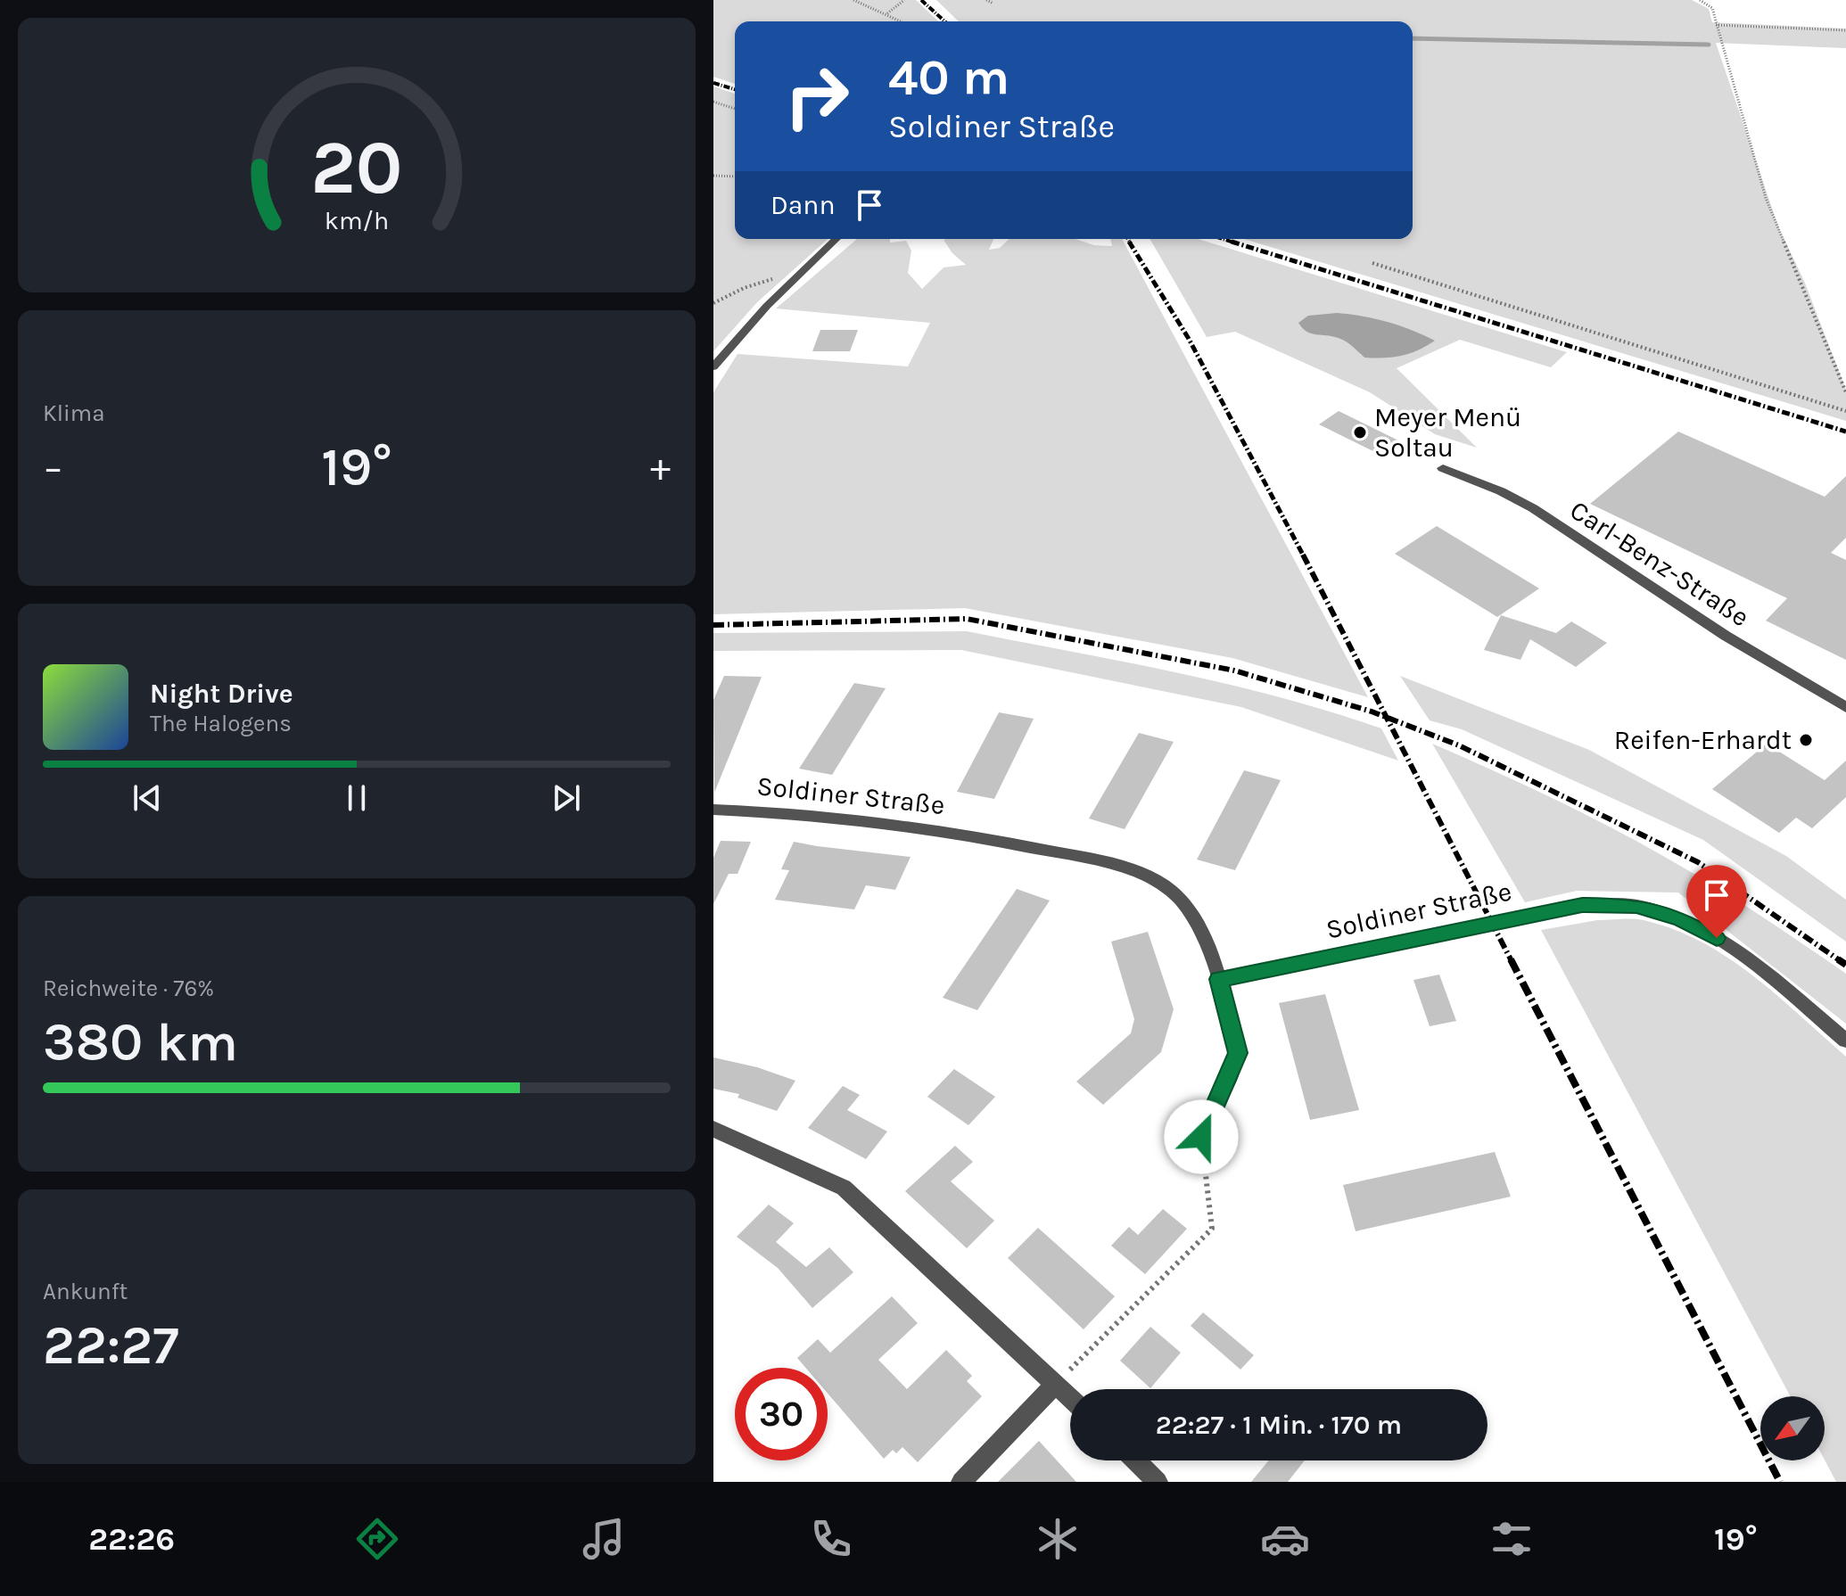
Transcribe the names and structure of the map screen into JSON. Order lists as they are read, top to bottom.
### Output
{
  "streets": {
    "street": ["Carl-Benz-Straße", "Soldiner Straße"]
  },
  "places": ["Meyer Menü Soltau", "Reifen-Erhardt"],
  "north": "bottom left",
  "page": {
    "turn": ["40 m", "Soldiner Straße"],
    "then": "Dann",
    "tile": [
      "Klima",
      ["Reichweite · 76%", "380 km"],
      ["Ankunft", "22:27"]
    ],
    "heat": ["−", "19°", "+"],
    "song": ["Night Drive", "The Halogens"],
    "limit": "30",
    "trip": "22:27 · 1 Min. · 170 m",
    "tabs": ["22:26", "19°"],
    "gauge": ["20", "km/h"]
  }
}
